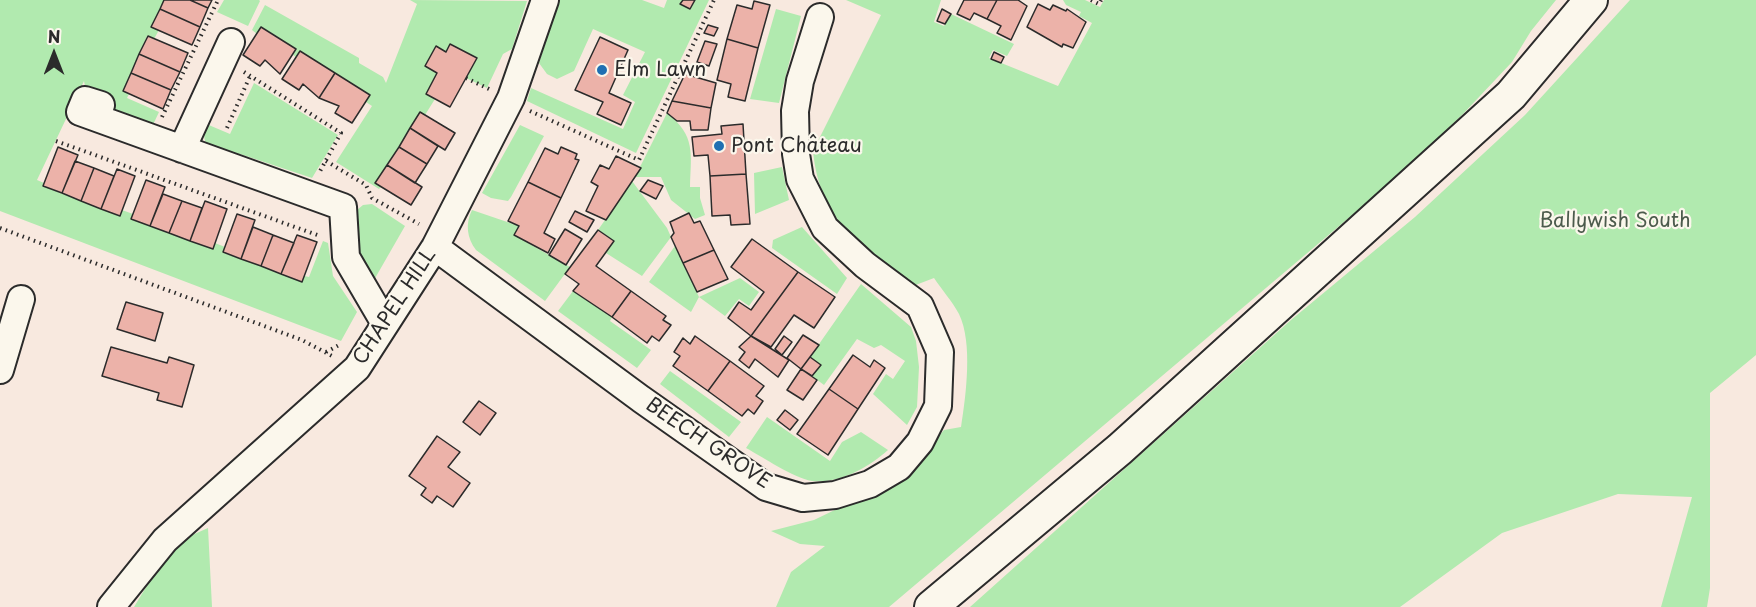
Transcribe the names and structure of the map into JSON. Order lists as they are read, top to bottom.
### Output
{
  "streets": {
    "street": ["CHAPEL HILL", "BEECH GROVE"]
  },
  "crossings": [
    ["CHAPEL HILL", "BEECH GROVE"]
  ],
  "parks": ["Ballywish South"],
  "places": ["Elm Lawn", "Pont Château"],
  "north": "top"
}
